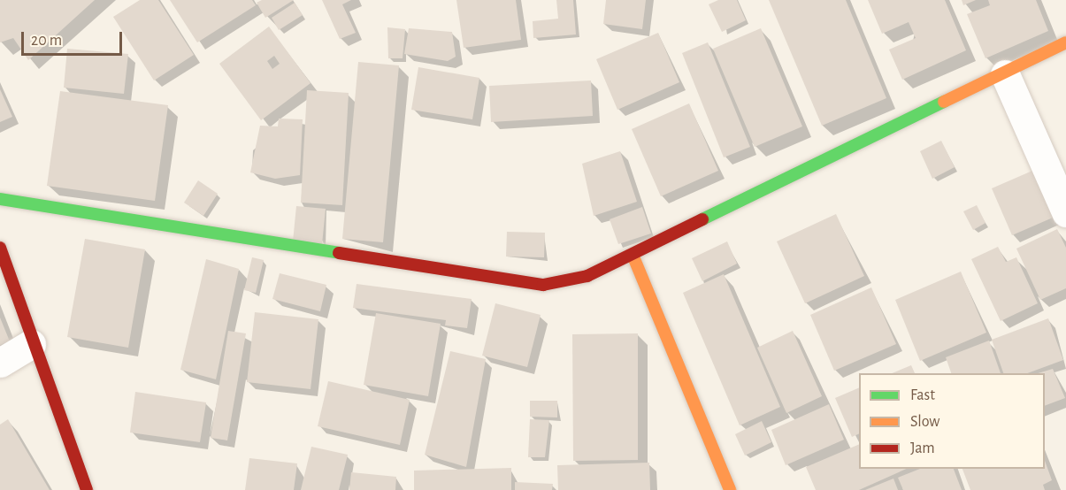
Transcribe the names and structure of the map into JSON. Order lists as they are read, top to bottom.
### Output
{
  "legend": ["Fast", "Slow", "Jam"],
  "scale_bar": "20 m"
}
